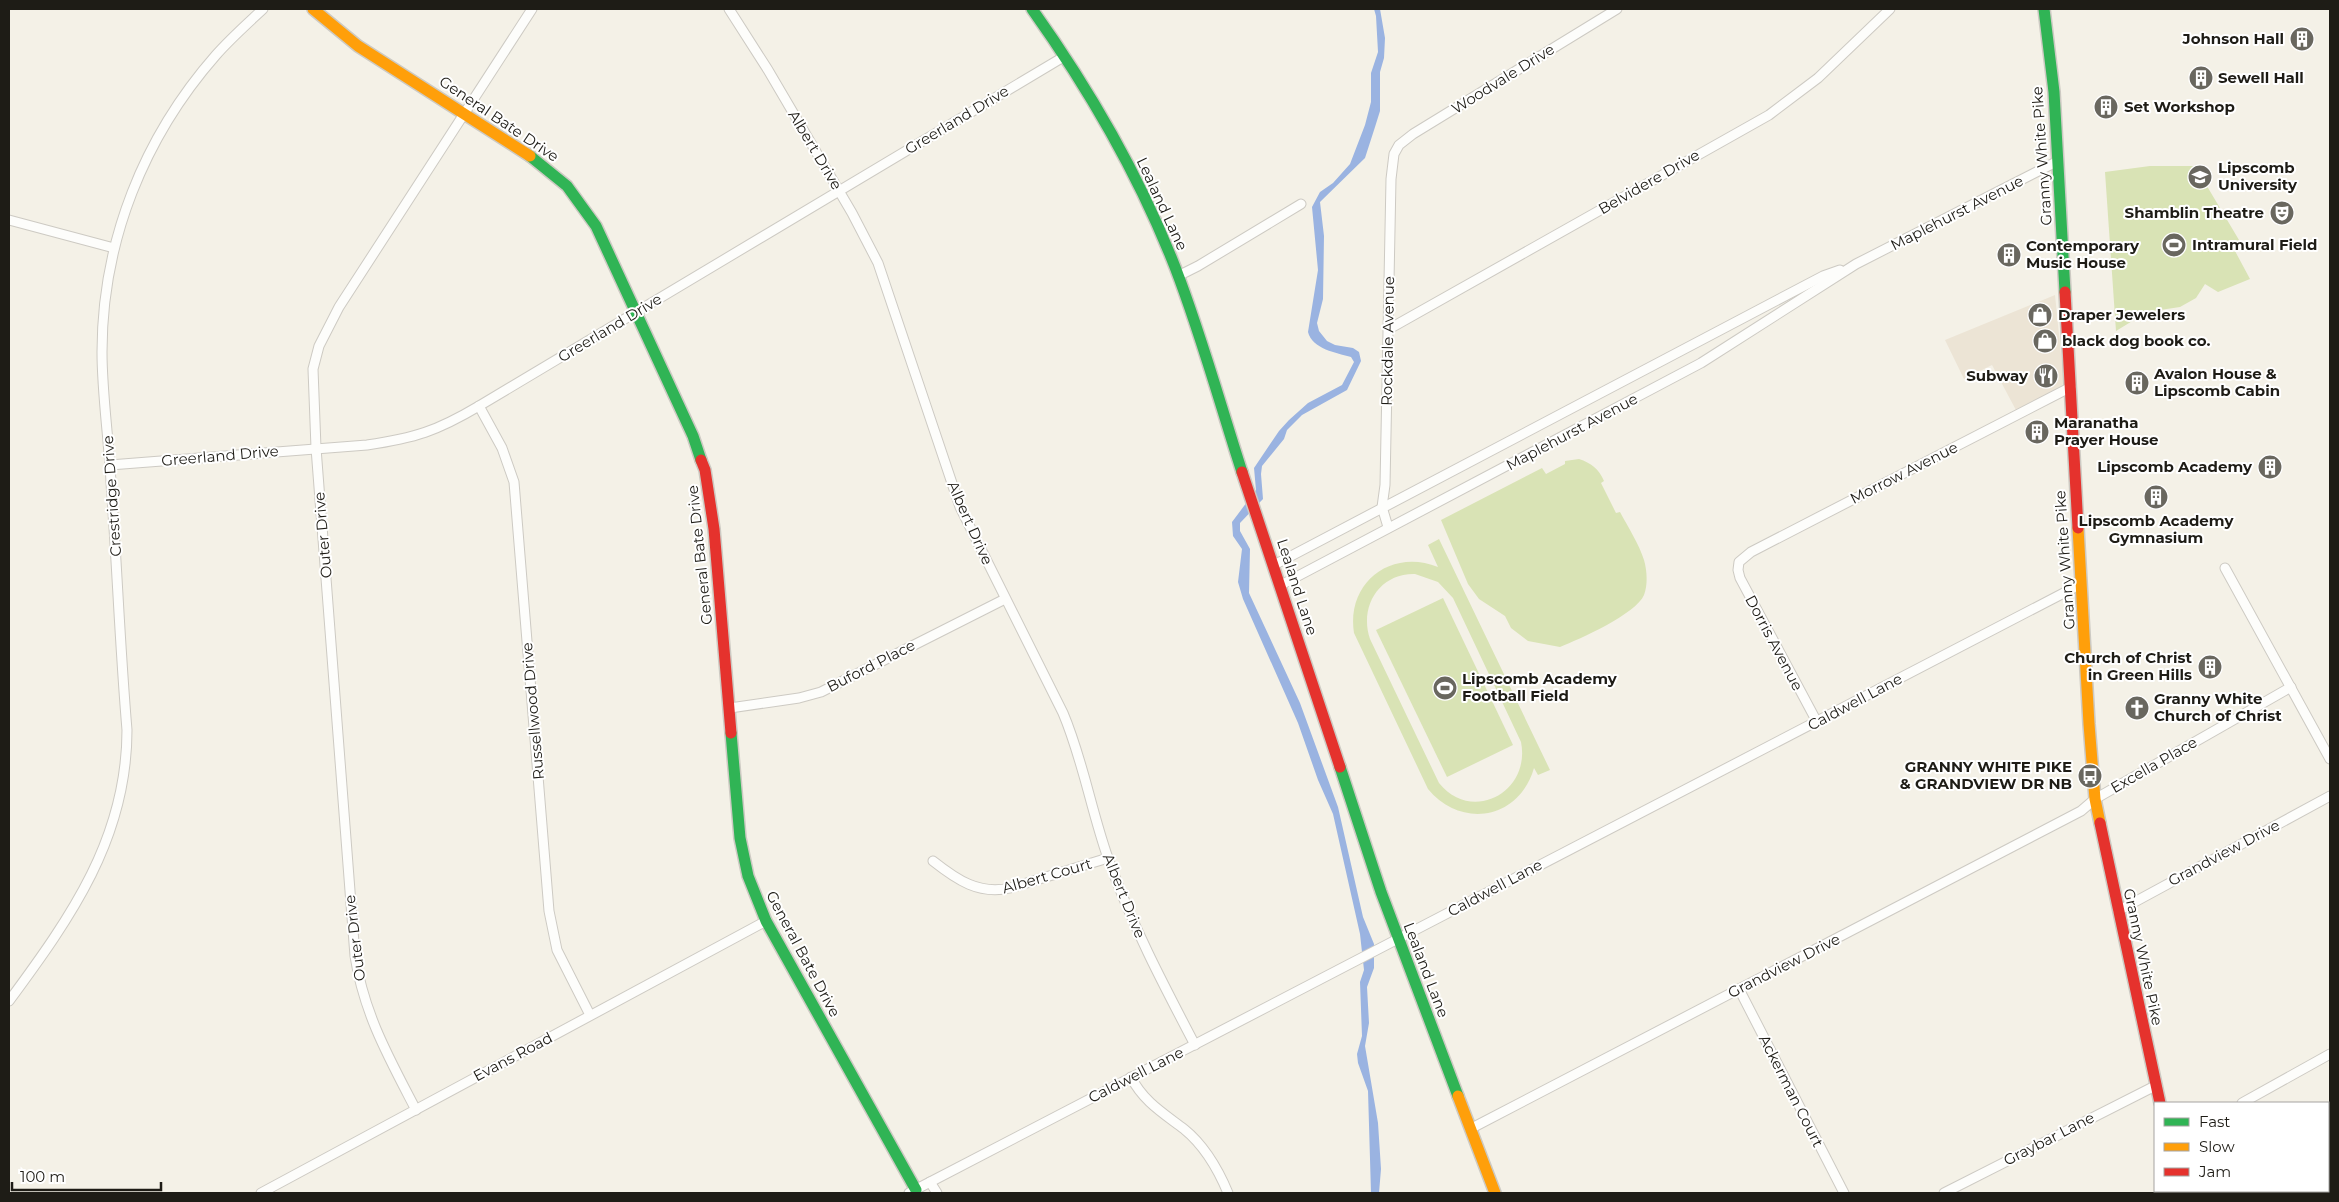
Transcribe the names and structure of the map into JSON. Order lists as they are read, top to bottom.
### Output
{
  "streets": {
    "street": [
      "Woodvale Drive",
      "General Bate Drive",
      "Greerland Drive",
      "Albert Drive",
      "Granny White Pike",
      "Belvidere Drive",
      "Lealand Lane",
      "Maplehurst Avenue",
      "Rockdale Avenue",
      "Morrow Avenue",
      "Crestridge Drive",
      "Outer Drive",
      "Dorris Avenue",
      "Buford Place",
      "Caldwell Lane",
      "Russellwood Drive",
      "Excella Place",
      "Grandview Drive",
      "Albert Court",
      "Evans Road",
      "Ackerman Court",
      "Graybar Lane"
    ]
  },
  "crossings": [
    ["Woodvale Drive", "Rockdale Avenue"],
    ["General Bate Drive", "Greerland Drive"],
    ["General Bate Drive", "Outer Drive"],
    ["General Bate Drive", "Buford Place"],
    ["General Bate Drive", "Caldwell Lane"],
    ["General Bate Drive", "Evans Road"],
    ["Greerland Drive", "Albert Drive"],
    ["Greerland Drive", "Lealand Lane"],
    ["Greerland Drive", "Crestridge Drive"],
    ["Greerland Drive", "Outer Drive"],
    ["Greerland Drive", "Russellwood Drive"],
    ["Albert Drive", "Buford Place"],
    ["Albert Drive", "Caldwell Lane"],
    ["Albert Drive", "Albert Court"],
    ["Granny White Pike", "Maplehurst Avenue"],
    ["Granny White Pike", "Morrow Avenue"],
    ["Granny White Pike", "Caldwell Lane"],
    ["Granny White Pike", "Excella Place"],
    ["Granny White Pike", "Grandview Drive"],
    ["Granny White Pike", "Graybar Lane"],
    ["Belvidere Drive", "Rockdale Avenue"],
    ["Lealand Lane", "Maplehurst Avenue"],
    ["Lealand Lane", "Caldwell Lane"],
    ["Lealand Lane", "Grandview Drive"],
    ["Maplehurst Avenue", "Rockdale Avenue"],
    ["Morrow Avenue", "Dorris Avenue"],
    ["Outer Drive", "Evans Road"],
    ["Dorris Avenue", "Caldwell Lane"],
    ["Russellwood Drive", "Evans Road"],
    ["Excella Place", "Grandview Drive"],
    ["Grandview Drive", "Ackerman Court"]
  ],
  "places": {
    "building": [
      "Johnson Hall",
      "Sewell Hall",
      "Set Workshop",
      "Contemporary Music House",
      "Avalon House & Lipscomb Cabin",
      "Maranatha Prayer House",
      "Lipscomb Academy",
      "Lipscomb Academy Gymnasium",
      "Church of Christ in Green Hills"
    ],
    "school or university": ["Lipscomb University"],
    "theatre": ["Shamblin Theatre"],
    "sports": ["Intramural Field", "Lipscomb Academy Football Field"],
    "shop": ["Draper Jewelers", "black dog book co."],
    "restaurant": ["Subway"],
    "church": ["Granny White Church of Christ"],
    "bus stop": ["GRANNY WHITE PIKE & GRANDVIEW DR NB"]
  },
  "legend": ["Fast", "Slow", "Jam"],
  "scale_bar": "100 m"
}
